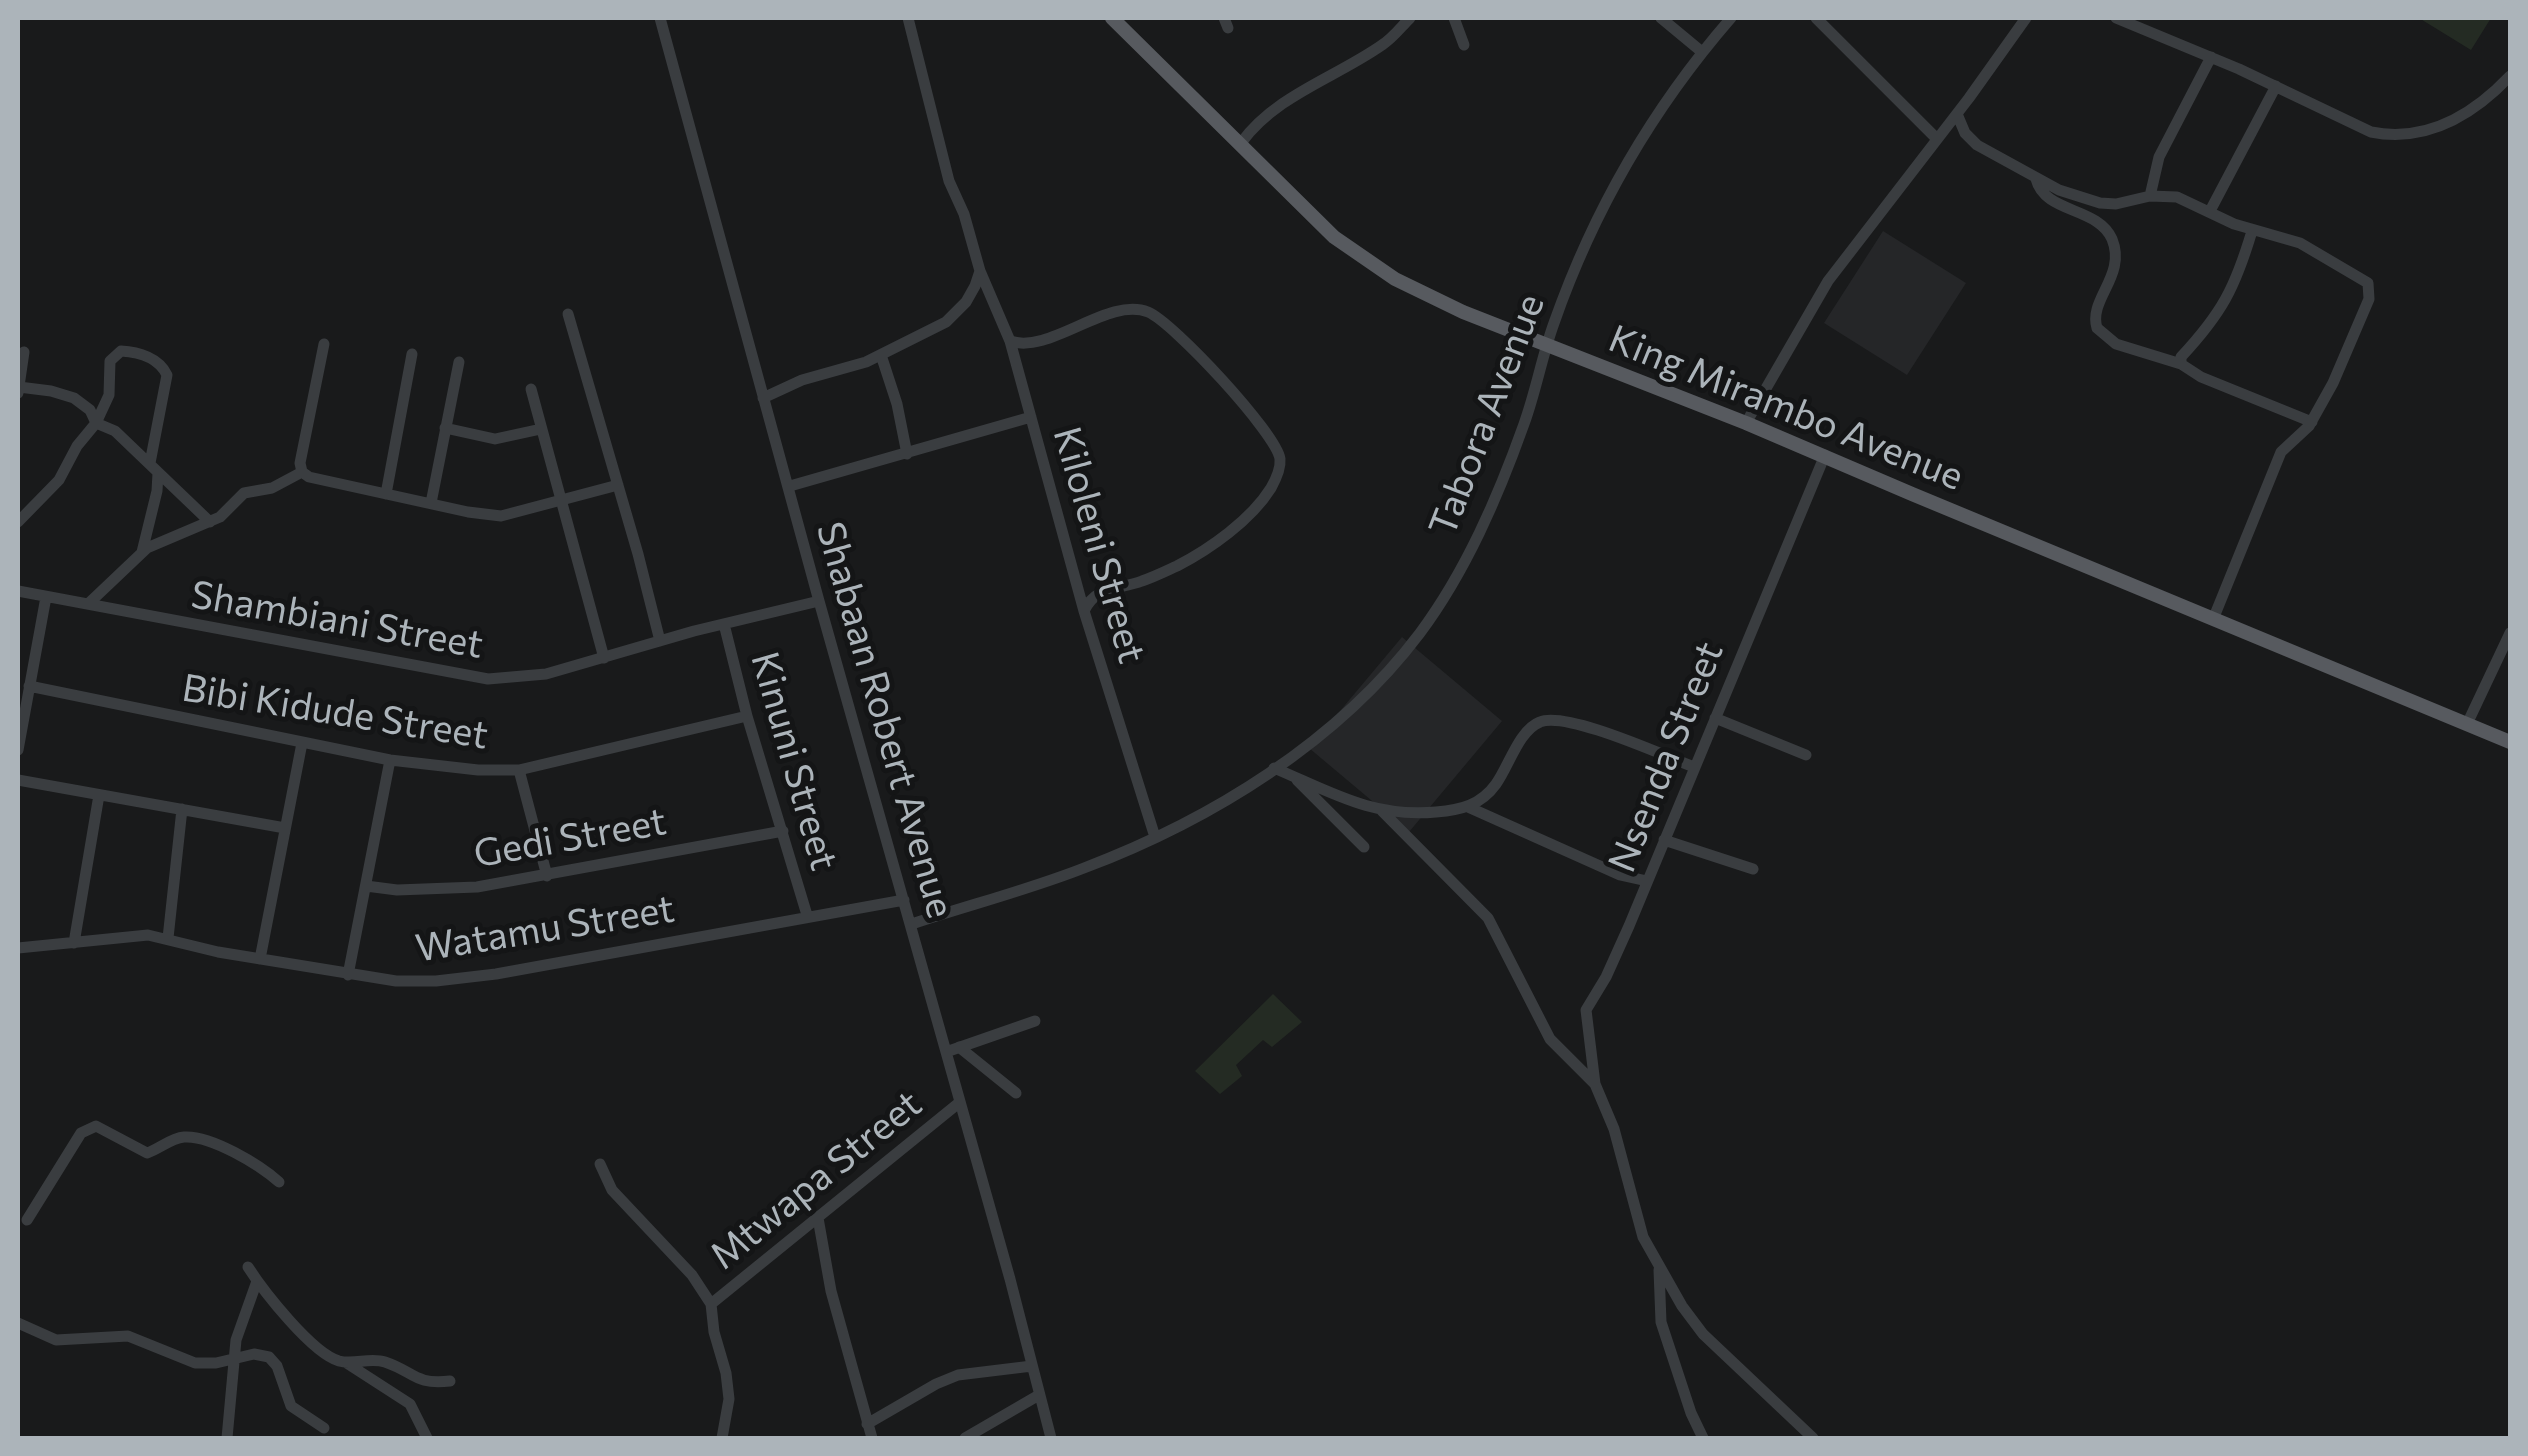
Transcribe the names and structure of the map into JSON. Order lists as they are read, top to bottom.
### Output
{
  "streets": {
    "main road": ["King Mirambo Avenue"],
    "street": [
      "Tabora Avenue",
      "Kiloleni Street",
      "Shambiani Street",
      "Bibi Kidude Street",
      "Shabaan Robert Avenue",
      "Nsenda Street",
      "Kinuni Street",
      "Gedi Street",
      "Watamu Street",
      "Mtwapa Street"
    ]
  },
  "crossings": [
    ["King Mirambo Avenue", "Tabora Avenue"],
    ["King Mirambo Avenue", "Nsenda Street"],
    ["Tabora Avenue", "Kiloleni Street"],
    ["Tabora Avenue", "Shabaan Robert Avenue"],
    ["Shambiani Street", "Shabaan Robert Avenue"],
    ["Shambiani Street", "Kinuni Street"],
    ["Bibi Kidude Street", "Kinuni Street"],
    ["Shabaan Robert Avenue", "Watamu Street"],
    ["Shabaan Robert Avenue", "Mtwapa Street"],
    ["Kinuni Street", "Gedi Street"],
    ["Kinuni Street", "Watamu Street"]
  ]
}
